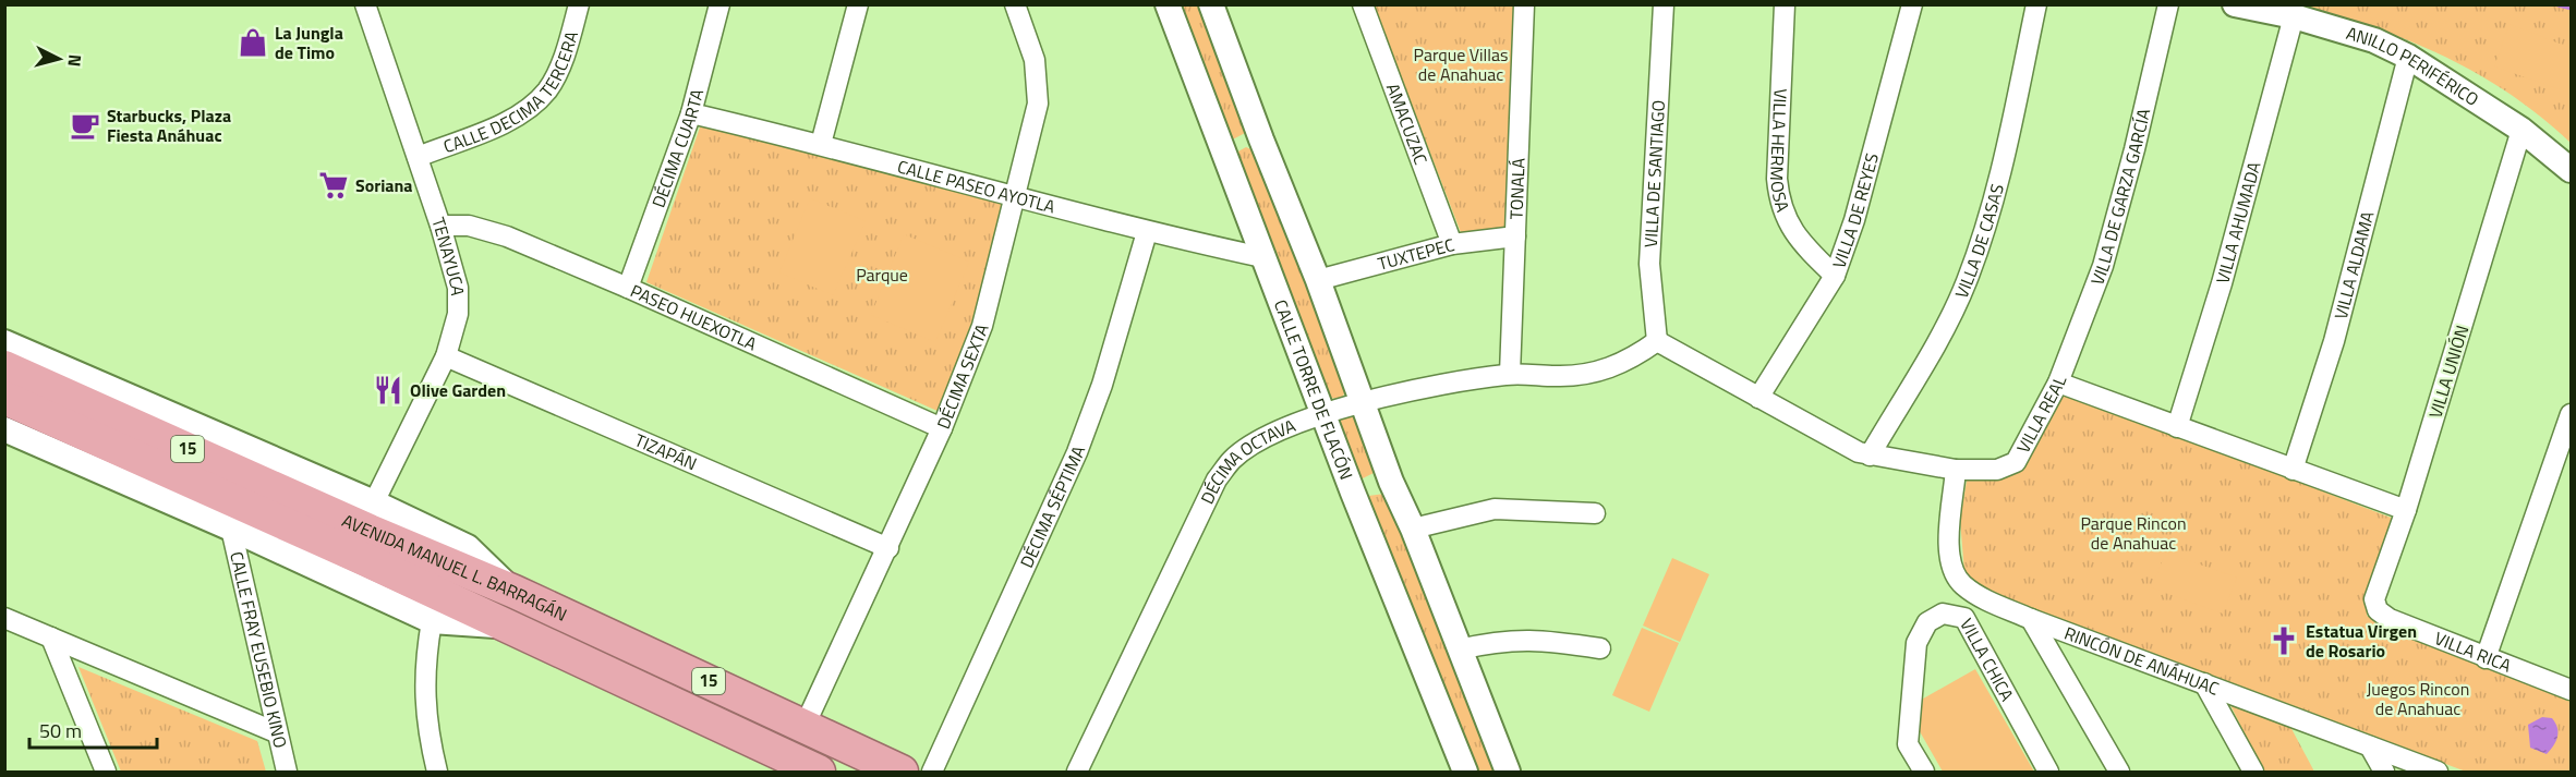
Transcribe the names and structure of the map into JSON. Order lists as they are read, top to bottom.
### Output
{
  "streets": {
    "highway": ["15", "AVENIDA MANUEL L. BARRAGÁN"],
    "street": [
      "ANILLO PERIFÉRICO",
      "CALLE DECIMA TERCERA",
      "AMACUZAC",
      "DÉCIMA CUARTA",
      "VILLA HERMOSA",
      "VILLA DE SANTIAGO",
      "CALLE PASEO AYOTLA",
      "TONALÁ",
      "VILLA DE GARZA GARCÍA",
      "VILLA DE REYES",
      "VILLA AHUMADA",
      "VILLA DE CASAS",
      "TUXTEPEC",
      "TENAYUCA",
      "VILLA ALDAMA",
      "PASEO HUEXOTLA",
      "VILLA UNIÓN",
      "DÉCIMA SEXTA",
      "CALLE TORRE DE FLACÓN",
      "VILLA REAL",
      "TIZAPÁN",
      "DÉCIMA OCTAVA",
      "DÉCIMA SÉPTIMA",
      "CALLE FRAY EUSEBIO KINO",
      "VILLA RICA",
      "RINCÓN DE ANÁHUAC",
      "VILLA CHICA"
    ]
  },
  "crossings": [
    ["ANILLO PERIFÉRICO", "VILLA AHUMADA"],
    ["ANILLO PERIFÉRICO", "VILLA ALDAMA"],
    ["ANILLO PERIFÉRICO", "VILLA UNIÓN"],
    ["CALLE DECIMA TERCERA", "TENAYUCA"],
    ["AMACUZAC", "TUXTEPEC"],
    ["DÉCIMA CUARTA", "CALLE PASEO AYOTLA"],
    ["DÉCIMA CUARTA", "PASEO HUEXOTLA"],
    ["VILLA HERMOSA", "VILLA DE REYES"],
    ["VILLA DE SANTIAGO", "VILLA REAL"],
    ["VILLA DE SANTIAGO", "DÉCIMA OCTAVA"],
    ["CALLE PASEO AYOTLA", "DÉCIMA SEXTA"],
    ["CALLE PASEO AYOTLA", "CALLE TORRE DE FLACÓN"],
    ["CALLE PASEO AYOTLA", "DÉCIMA SÉPTIMA"],
    ["TONALÁ", "TUXTEPEC"],
    ["TONALÁ", "DÉCIMA OCTAVA"],
    ["VILLA DE GARZA GARCÍA", "VILLA REAL"],
    ["VILLA DE REYES", "VILLA REAL"],
    ["VILLA AHUMADA", "VILLA REAL"],
    ["VILLA DE CASAS", "VILLA REAL"],
    ["TENAYUCA", "PASEO HUEXOTLA"],
    ["TENAYUCA", "TIZAPÁN"],
    ["TENAYUCA", "AVENIDA MANUEL L. BARRAGÁN"],
    ["VILLA ALDAMA", "VILLA REAL"],
    ["PASEO HUEXOTLA", "DÉCIMA SEXTA"],
    ["VILLA UNIÓN", "VILLA REAL"],
    ["VILLA UNIÓN", "VILLA RICA"],
    ["DÉCIMA SEXTA", "TIZAPÁN"],
    ["DÉCIMA SEXTA", "AVENIDA MANUEL L. BARRAGÁN"],
    ["CALLE TORRE DE FLACÓN", "DÉCIMA OCTAVA"],
    ["VILLA REAL", "DÉCIMA OCTAVA"],
    ["VILLA REAL", "RINCÓN DE ANÁHUAC"]
  ],
  "parks": [
    "Parque Villas de Anahuac",
    "Parque",
    "Parque Rincon de Anahuac",
    "Juegos Rincon de Anahuac"
  ],
  "places": {
    "shop": ["La Jungla de Timo"],
    "cafe": ["Starbucks, Plaza Fiesta Anáhuac"],
    "supermarket": ["Soriana"],
    "restaurant": ["Olive Garden"],
    "church": ["Estatua Virgen de Rosario"]
  },
  "scale_bar": "50 m",
  "north": "right"
}
